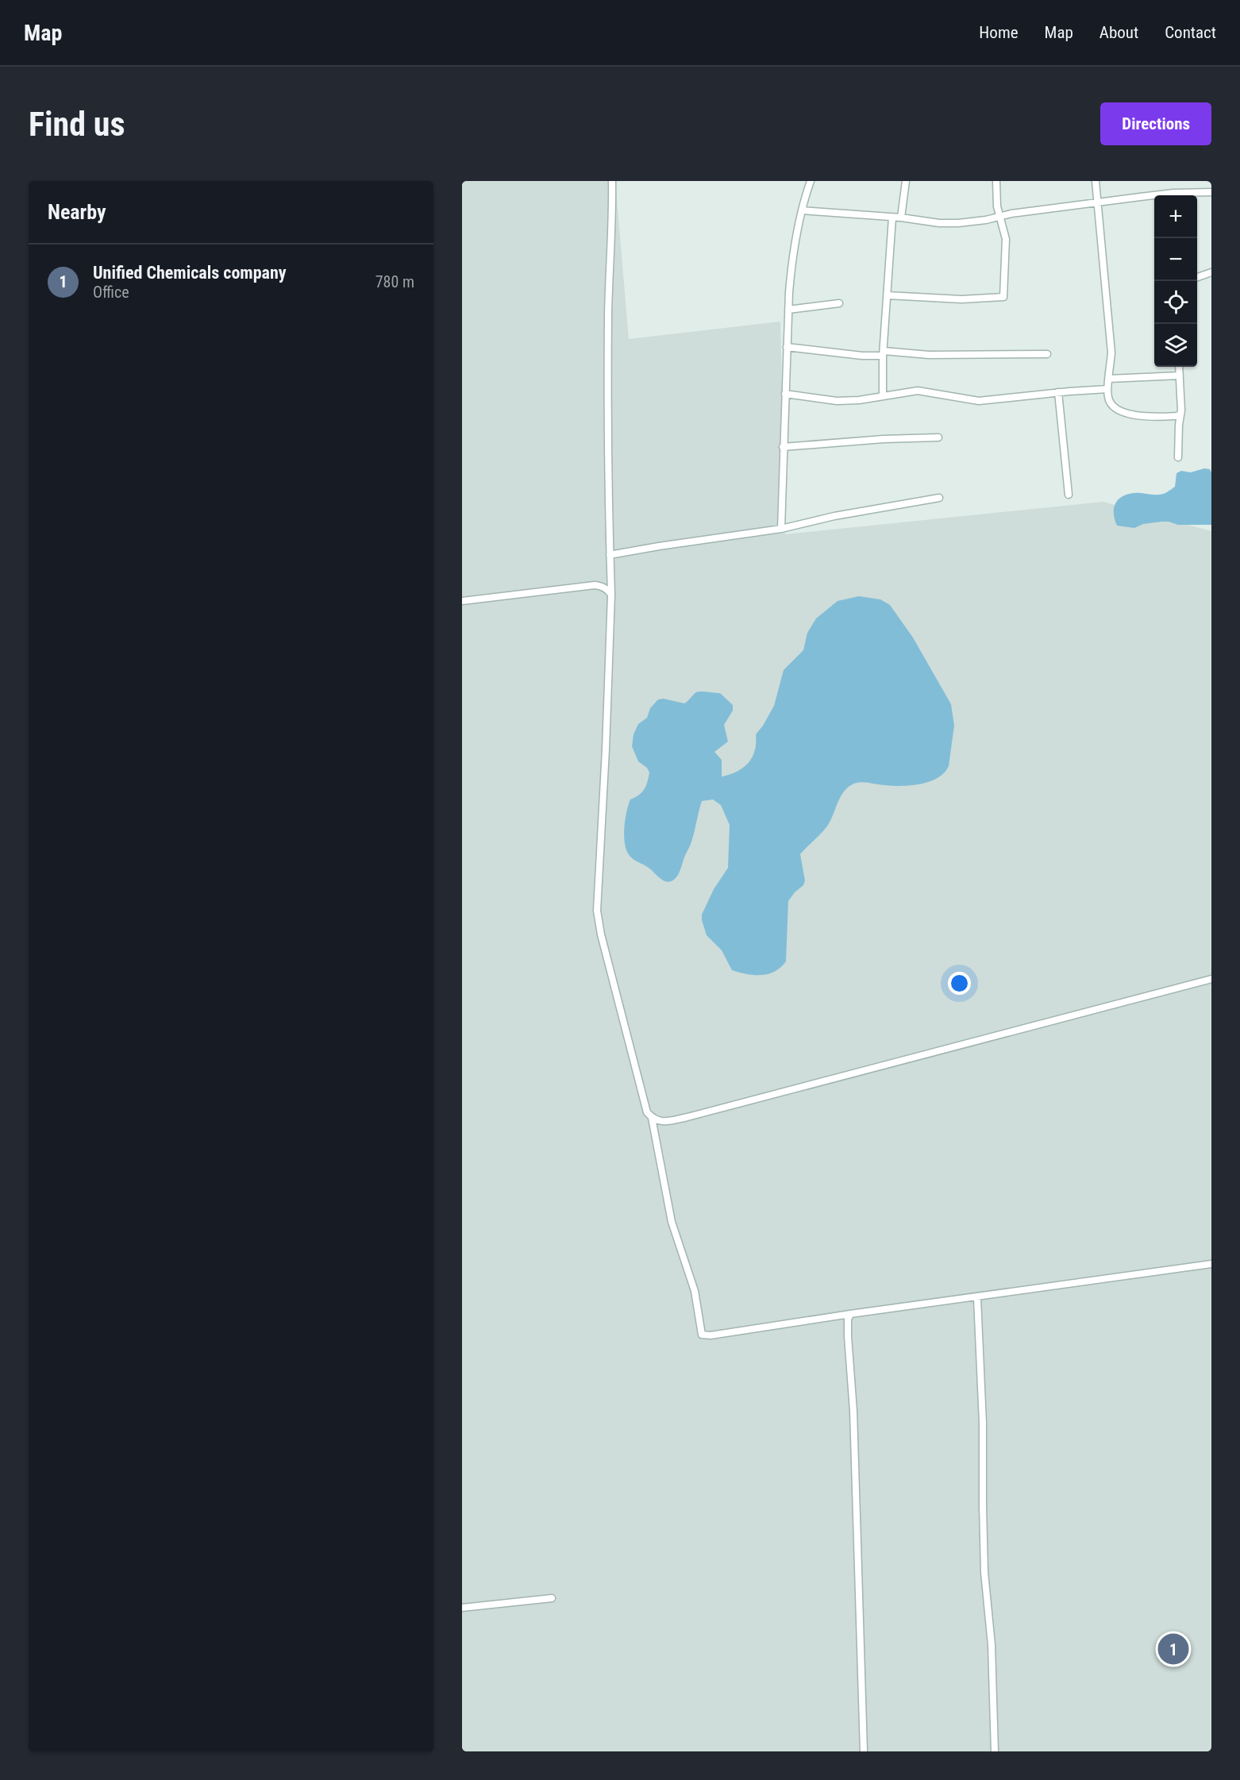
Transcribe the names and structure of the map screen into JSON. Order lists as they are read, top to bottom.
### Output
{
  "page": {
    "header": "Map",
    "nav": [
      "Home",
      "Map",
      "About",
      "Contact"
    ],
    "buttons": "Directions",
    "title": "Find us",
    "heading": "Nearby",
    "map_buttons": ["+", "−"],
    "list": [
      {
        "mark": "1",
        "name": "Unified Chemicals company",
        "note": "Office",
        "value": "780 m"
      }
    ],
    "pins": "1"
  }
}
